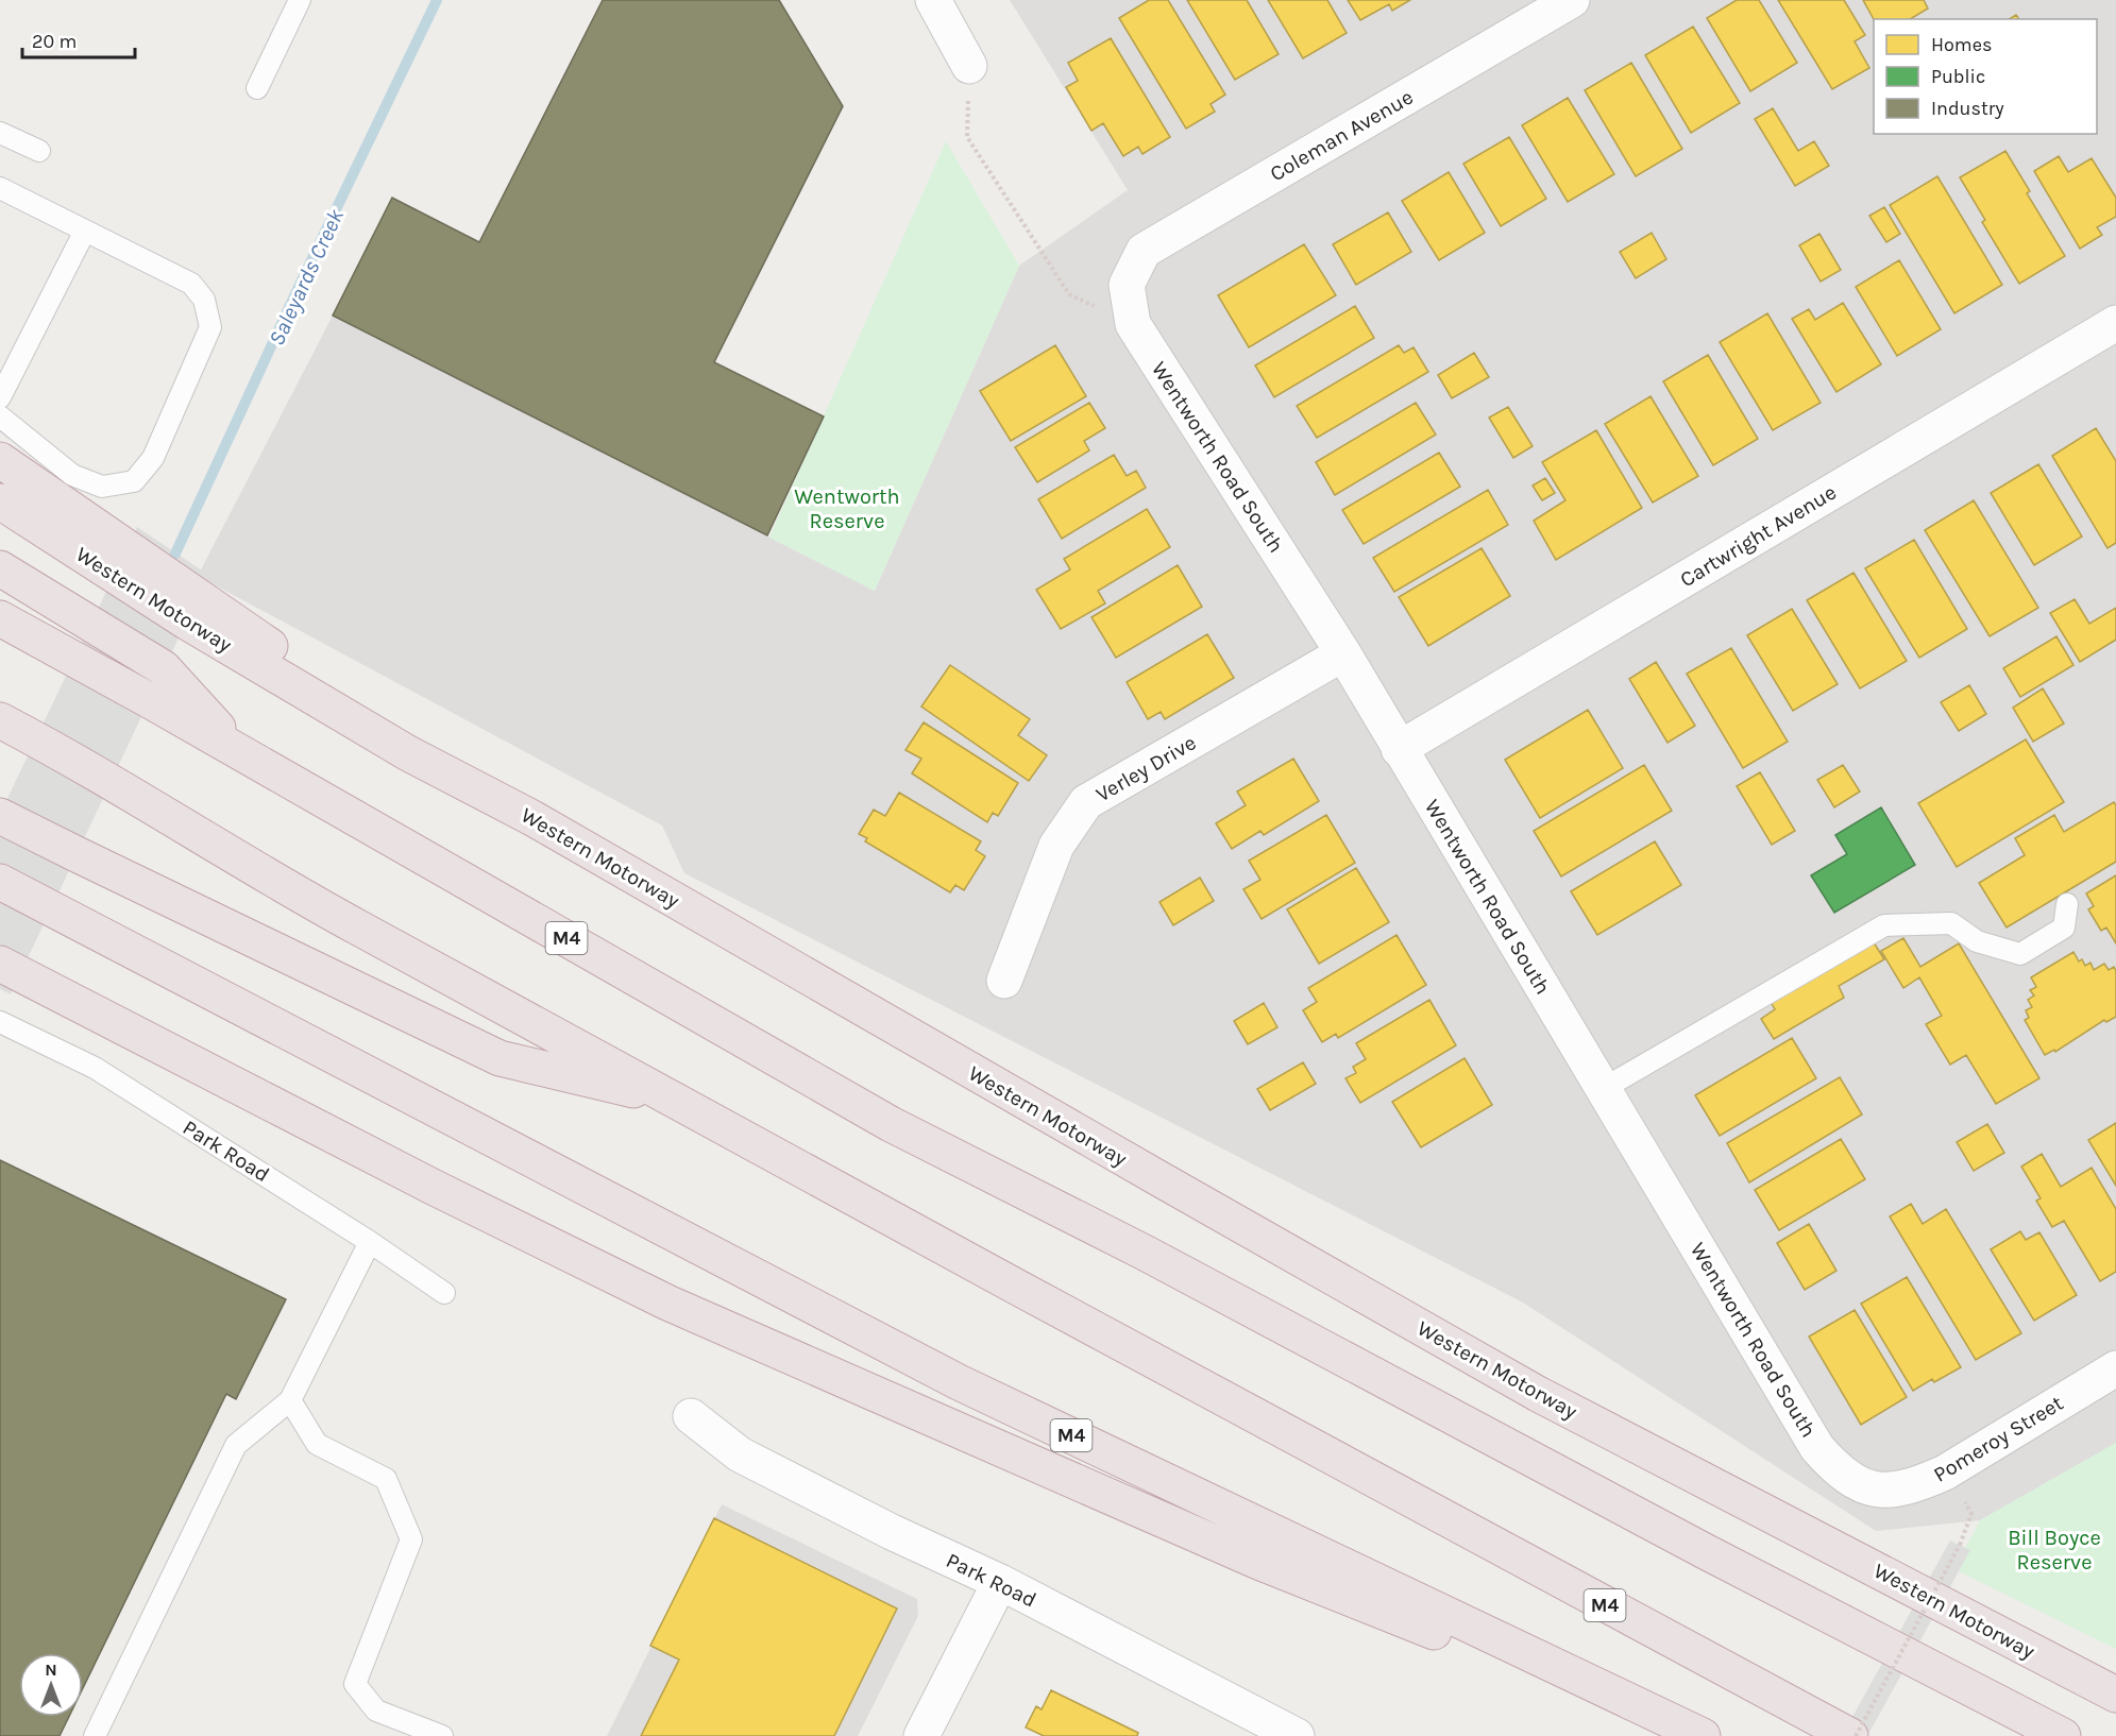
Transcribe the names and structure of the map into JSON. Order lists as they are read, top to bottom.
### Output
{
  "streets": {
    "highway": ["Western Motorway", "M4"],
    "street": [
      "Coleman Avenue",
      "Wentworth Road South",
      "Cartwright Avenue",
      "Verley Drive",
      "Park Road",
      "Pomeroy Street"
    ]
  },
  "crossings": [
    ["Coleman Avenue", "Wentworth Road South"],
    ["Wentworth Road South", "Cartwright Avenue"],
    ["Wentworth Road South", "Verley Drive"],
    ["Wentworth Road South", "Pomeroy Street"]
  ],
  "water": ["Saleyards Creek"],
  "parks": ["Wentworth Reserve", "Bill Boyce Reserve"],
  "legend": ["Homes", "Public", "Industry"],
  "scale_bar": "20 m",
  "north": "top"
}
